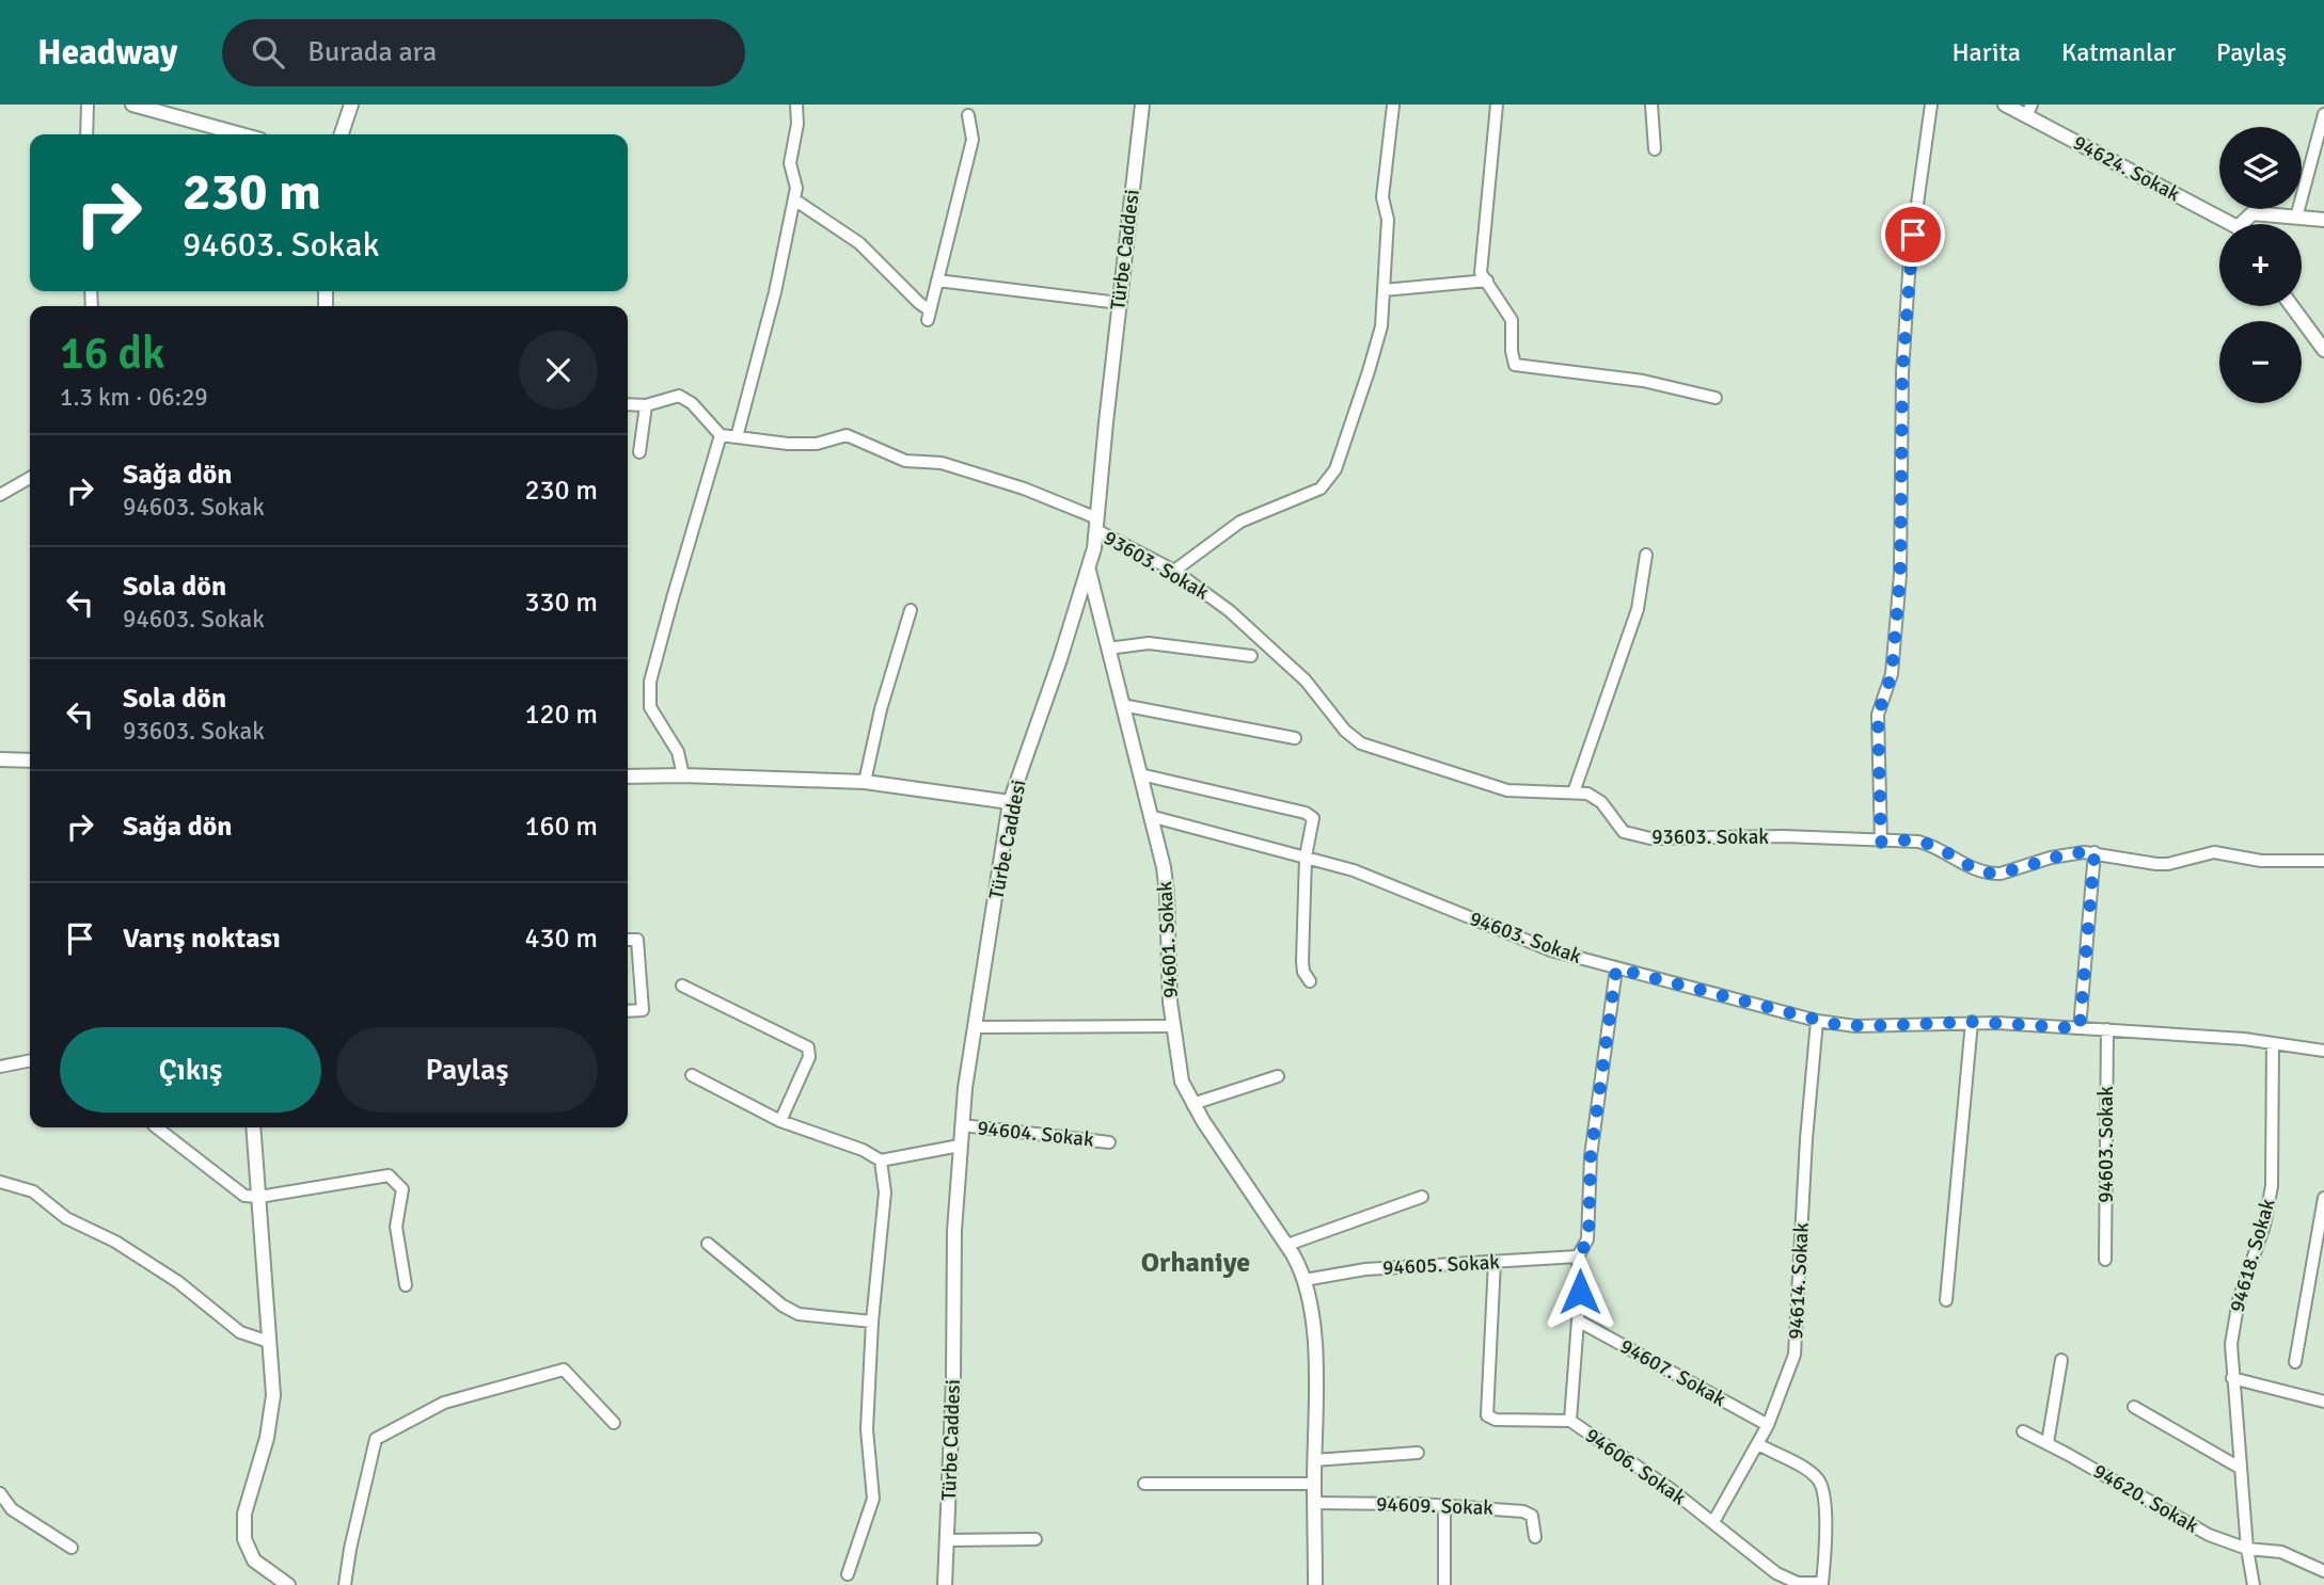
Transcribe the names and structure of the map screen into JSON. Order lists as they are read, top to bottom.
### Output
{
  "streets": {
    "street": [
      "94624. Sokak",
      "Türbe Caddesi",
      "93603. Sokak",
      "94603. Sokak",
      "94601. Sokak",
      "94604. Sokak",
      "94618. Sokak",
      "94605. Sokak",
      "94614. Sokak",
      "94607. Sokak",
      "94606. Sokak",
      "94620. Sokak",
      "94609. Sokak"
    ]
  },
  "crossings": [
    ["Türbe Caddesi", "93603. Sokak"],
    ["Türbe Caddesi", "94601. Sokak"],
    ["Türbe Caddesi", "94604. Sokak"],
    ["94603. Sokak", "94601. Sokak"],
    ["94603. Sokak", "94618. Sokak"],
    ["94603. Sokak", "94614. Sokak"],
    ["94603. Sokak", "94606. Sokak"],
    ["94601. Sokak", "94605. Sokak"],
    ["94601. Sokak", "94609. Sokak"],
    ["94618. Sokak", "94620. Sokak"],
    ["94605. Sokak", "94606. Sokak"],
    ["94614. Sokak", "94607. Sokak"],
    ["94614. Sokak", "94606. Sokak"],
    ["94607. Sokak", "94606. Sokak"]
  ],
  "districts": ["Orhaniye"],
  "page": {
    "header": "Headway",
    "search": "Burada ara",
    "nav": ["Harita", "Katmanlar", "Paylaş"],
    "map_buttons": ["+", "−"],
    "turn": ["230 m", "94603. Sokak"],
    "heading": ["16 dk", "1.3 km · 06:29"],
    "list": [
      {
        "name": "Sağa dön",
        "note": "94603. Sokak",
        "value": "230 m"
      },
      {
        "name": "Sola dön",
        "note": "94603. Sokak",
        "value": "330 m"
      },
      {
        "name": "Sola dön",
        "note": "93603. Sokak",
        "value": "120 m"
      },
      {
        "name": "Sağa dön",
        "value": "160 m"
      },
      {
        "name": "Varış noktası",
        "value": "430 m"
      }
    ],
    "buttons": ["Çıkış", "Paylaş"]
  }
}
